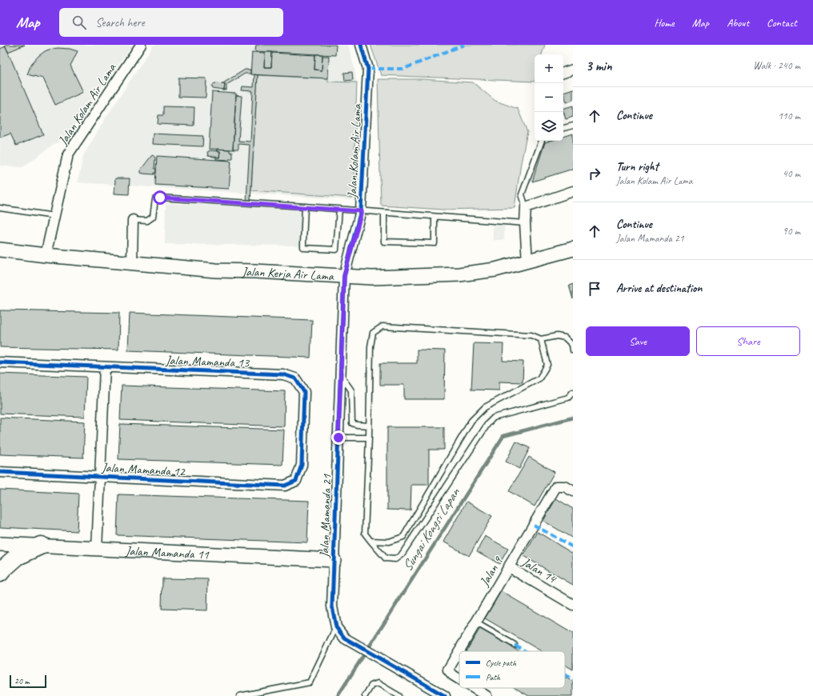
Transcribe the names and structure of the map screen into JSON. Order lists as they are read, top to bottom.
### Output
{
  "streets": {
    "street": [
      "Jalan Kolam Air Lama",
      "Jalan Kerja Air Lama",
      "Jalan Mamanda 13",
      "Jalan Mamanda 12",
      "Jalan Mamanda 21",
      "Jalan Mamanda 11",
      "Jalan 14",
      "Jalan 9"
    ]
  },
  "crossings": [
    ["Jalan Kolam Air Lama", "Jalan Kerja Air Lama"],
    ["Jalan Kolam Air Lama", "Jalan Mamanda 21"],
    ["Jalan Kerja Air Lama", "Jalan Mamanda 21"],
    ["Jalan Mamanda 13", "Jalan Mamanda 12"],
    ["Jalan Mamanda 21", "Jalan Mamanda 11"],
    ["Jalan 14", "Jalan 9"]
  ],
  "water": ["Sungai Kongsi Lapan"],
  "legend": ["Cycle path", "Path"],
  "scale_bar": "20 m",
  "page": {
    "header": "Map",
    "search": "Search here",
    "nav": [
      "Home",
      "Map",
      "About",
      "Contact"
    ],
    "heading": ["3 min", "Walk · 240 m"],
    "map_buttons": ["+", "−"],
    "list": [
      ["Continue", "110 m"],
      ["Turn right", "Jalan Kolam Air Lama", "40 m"],
      ["Continue", "Jalan Mamanda 21", "90 m"],
      "Arrive at destination"
    ],
    "buttons": ["Save", "Share"],
    "scale": "20 m"
  }
}
